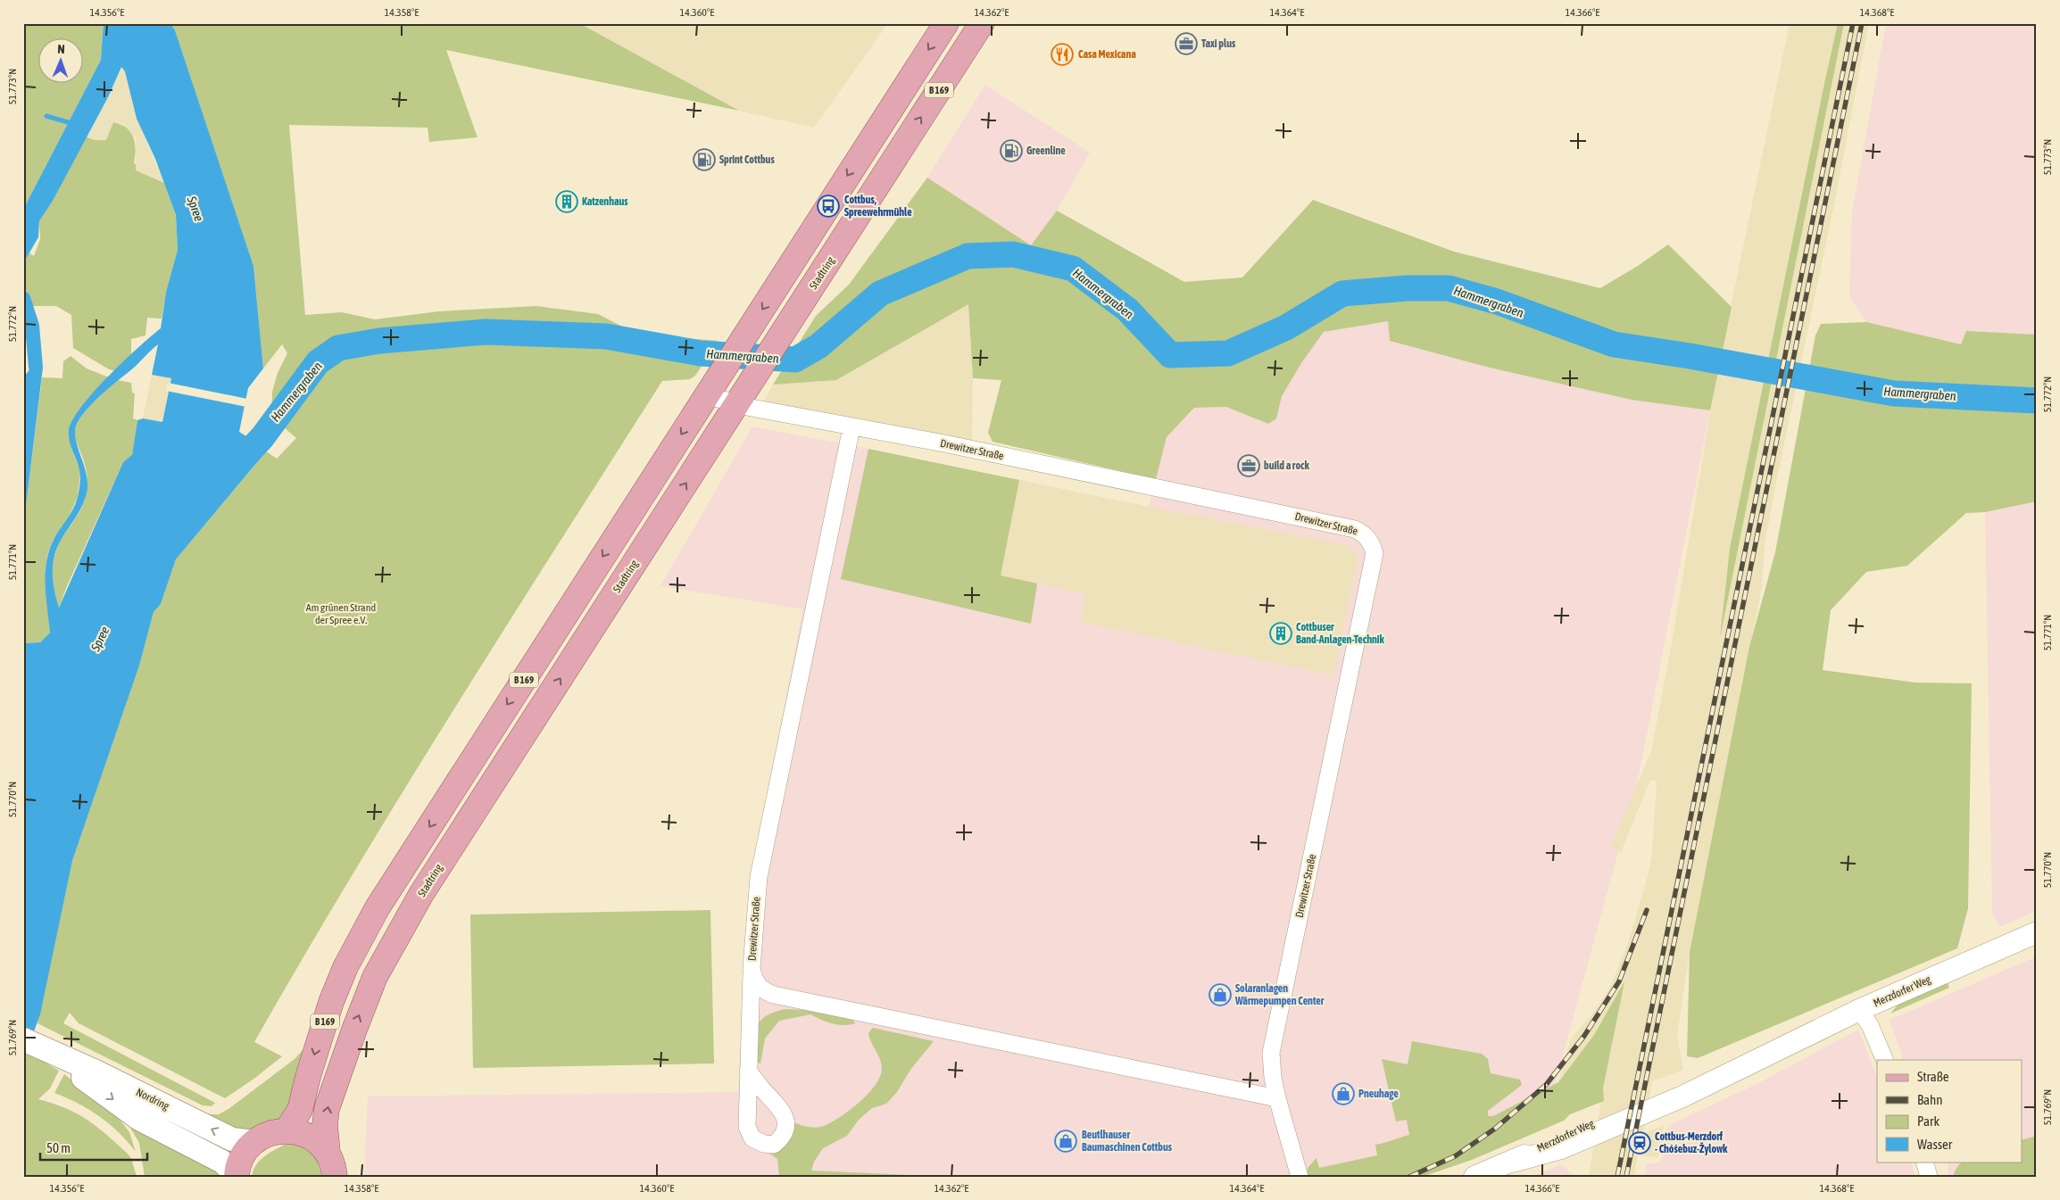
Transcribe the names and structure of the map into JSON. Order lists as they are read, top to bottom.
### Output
{
  "streets": {
    "main road": ["B 169", "Stadtring", "Nordring"],
    "street": ["Drewitzer Straße", "Merzdorfer Weg"]
  },
  "crossings": [
    ["B 169", "Drewitzer Straße"],
    ["Stadtring", "Drewitzer Straße"]
  ],
  "water": ["Spree", "Hammergraben"],
  "parks": ["Am grünen Strand der Spree e.V."],
  "places": {
    "office": ["Taxi plus", "build a rock"],
    "restaurant": ["Casa Mexicana"],
    "fuel station": ["Greenline", "Sprint Cottbus"],
    "building": ["Katzenhaus", "Cottbuser Band-Anlagen-Technik"],
    "bus stop": ["Cottbus, Spreewehrmühle"],
    "shop": ["Solaranlagen Wärmepumpen Center", "Pneuhage", "Beutlhauser Baumaschinen Cottbus"],
    "station": ["Cottbus-Merzdorf - Chóśebuz-Žylowk"]
  },
  "legend": [
    "Straße",
    "Bahn",
    "Park",
    "Wasser"
  ],
  "scale_bar": "50 m",
  "north": "top",
  "coordinates": [
    "14.356°E",
    "14.358°E",
    "14.360°E",
    "14.362°E",
    "14.364°E",
    "14.366°E",
    "14.368°E",
    "51.773°N",
    "51.772°N",
    "51.771°N",
    "51.770°N",
    "51.769°N"
  ]
}
